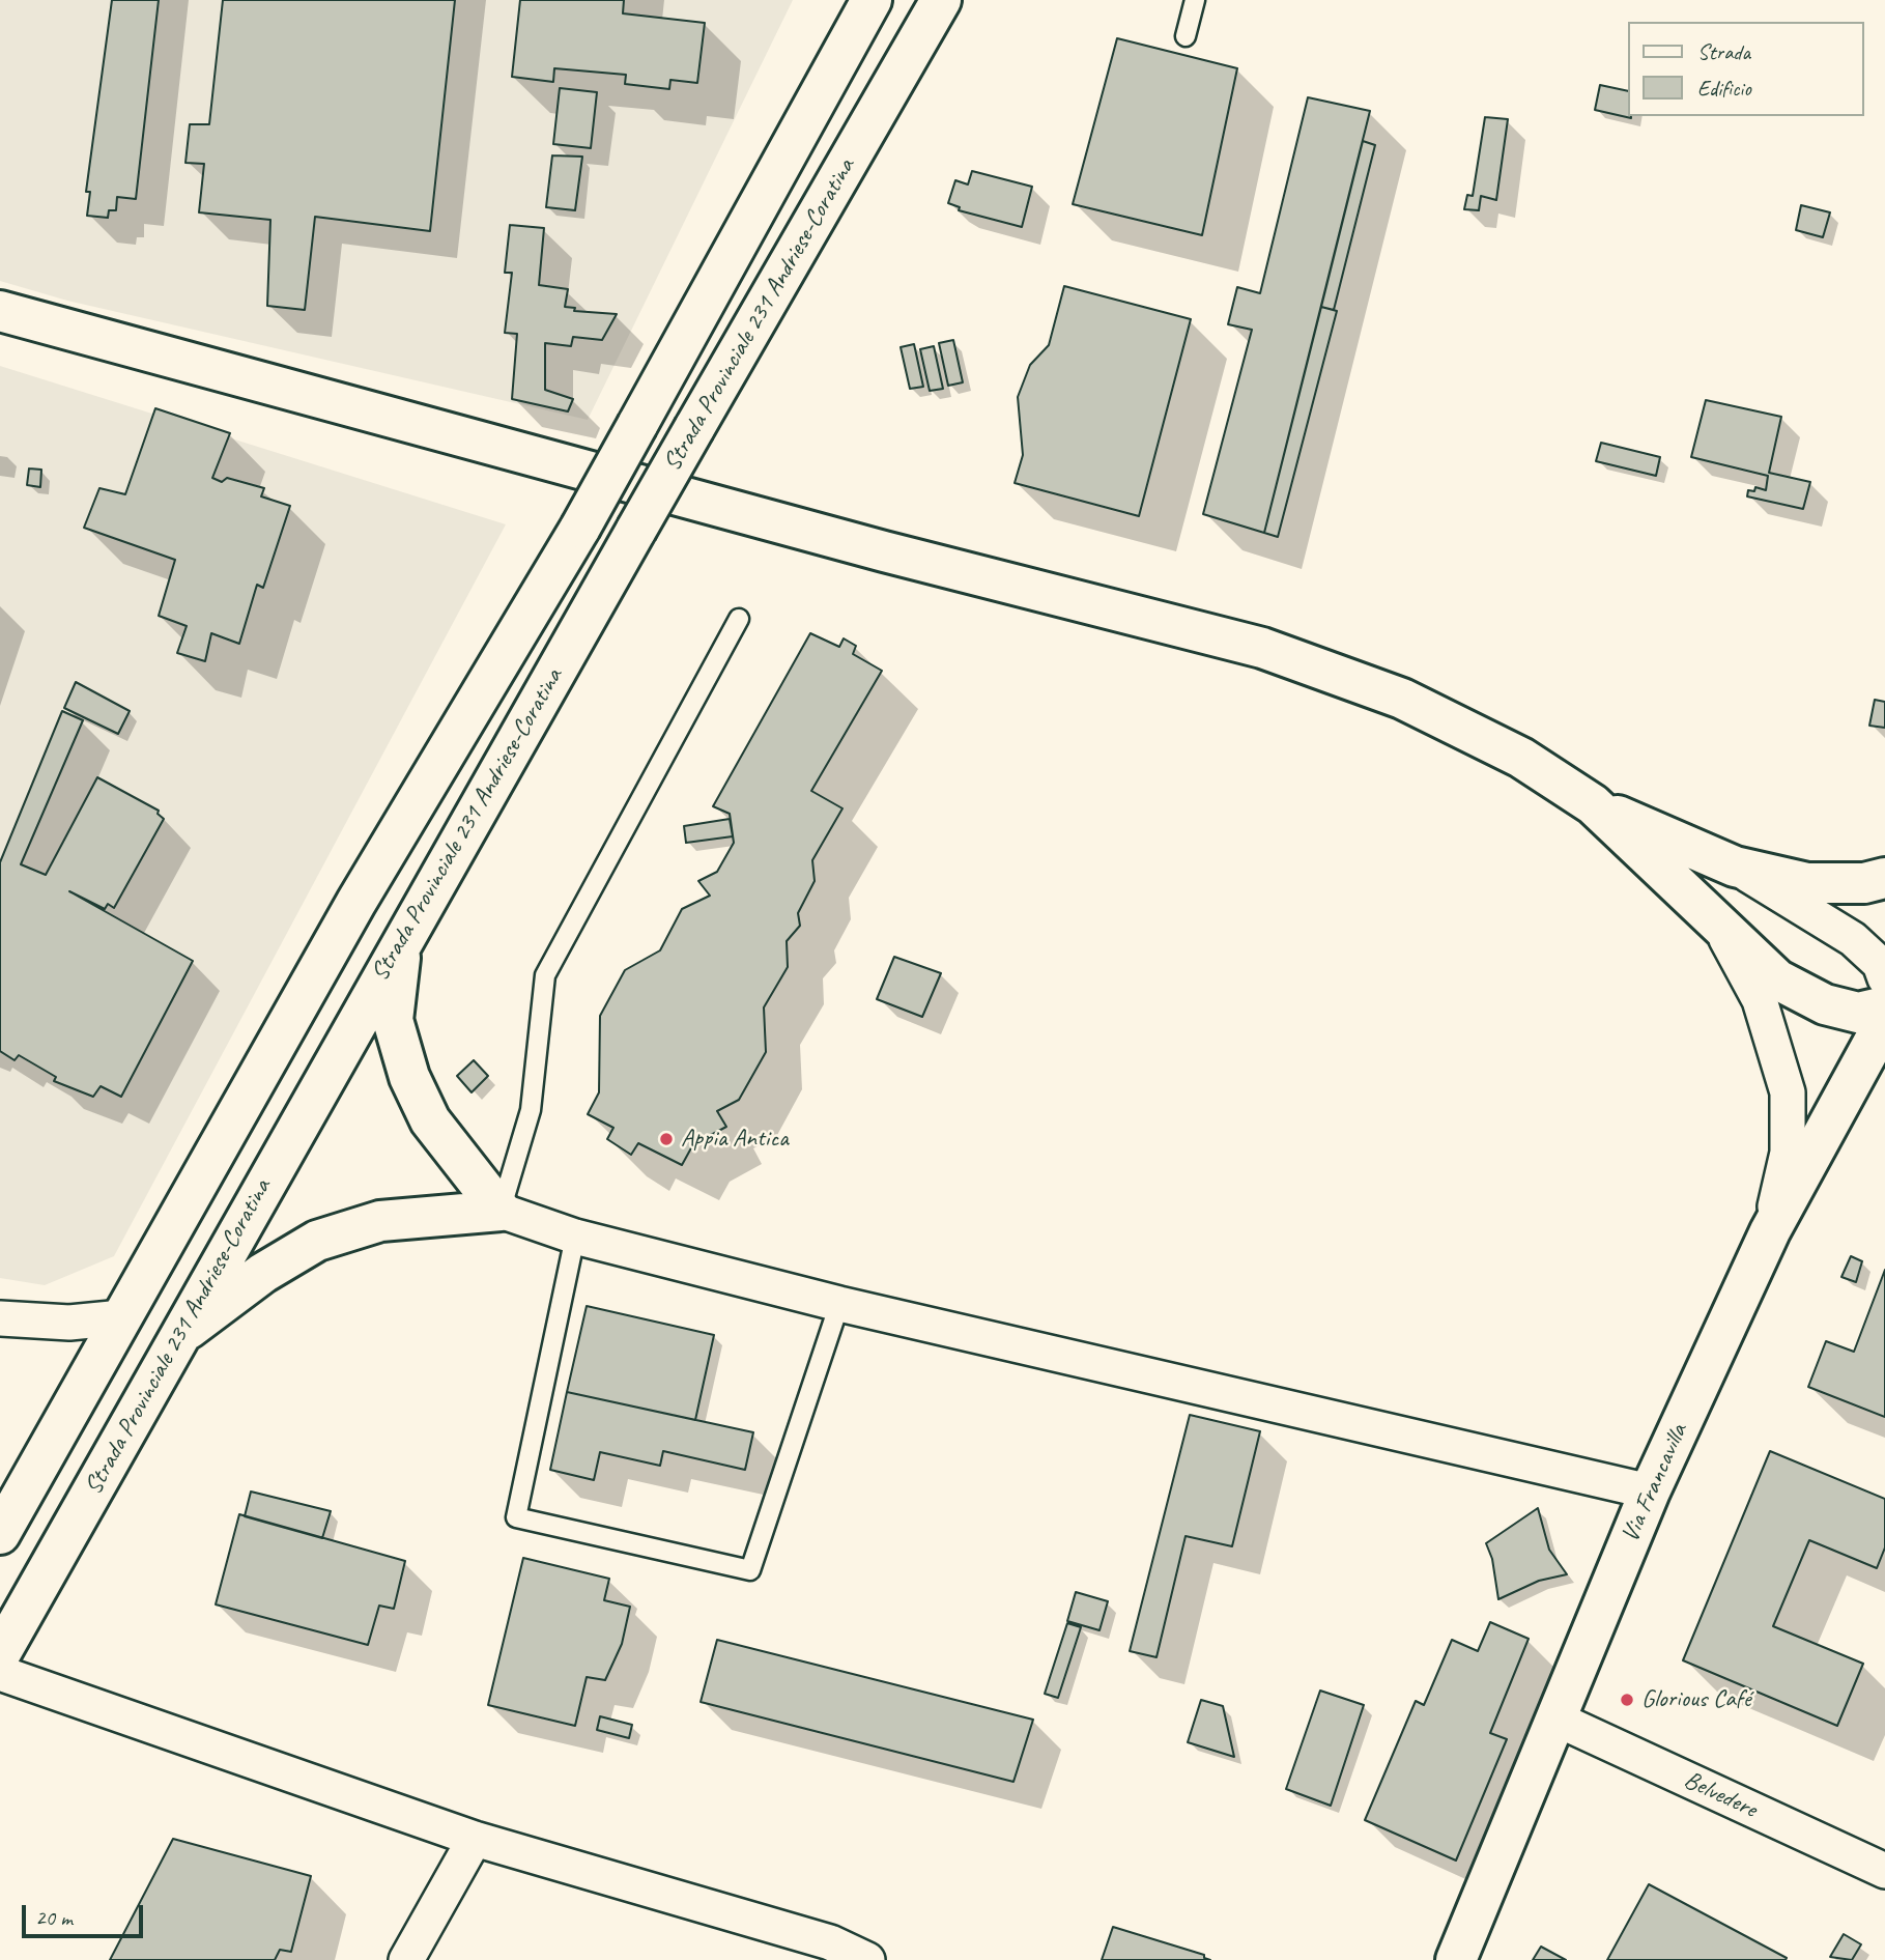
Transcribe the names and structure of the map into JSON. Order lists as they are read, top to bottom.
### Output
{
  "streets": {
    "main road": ["Strada Provinciale 231 Andriese-Coratina", "Via Francavilla"],
    "street": ["Belvedere"]
  },
  "crossings": [
    ["Via Francavilla", "Belvedere"]
  ],
  "places": ["Appia Antica", "Glorious Café"],
  "legend": ["Strada", "Edificio"],
  "scale_bar": "20 m"
}
